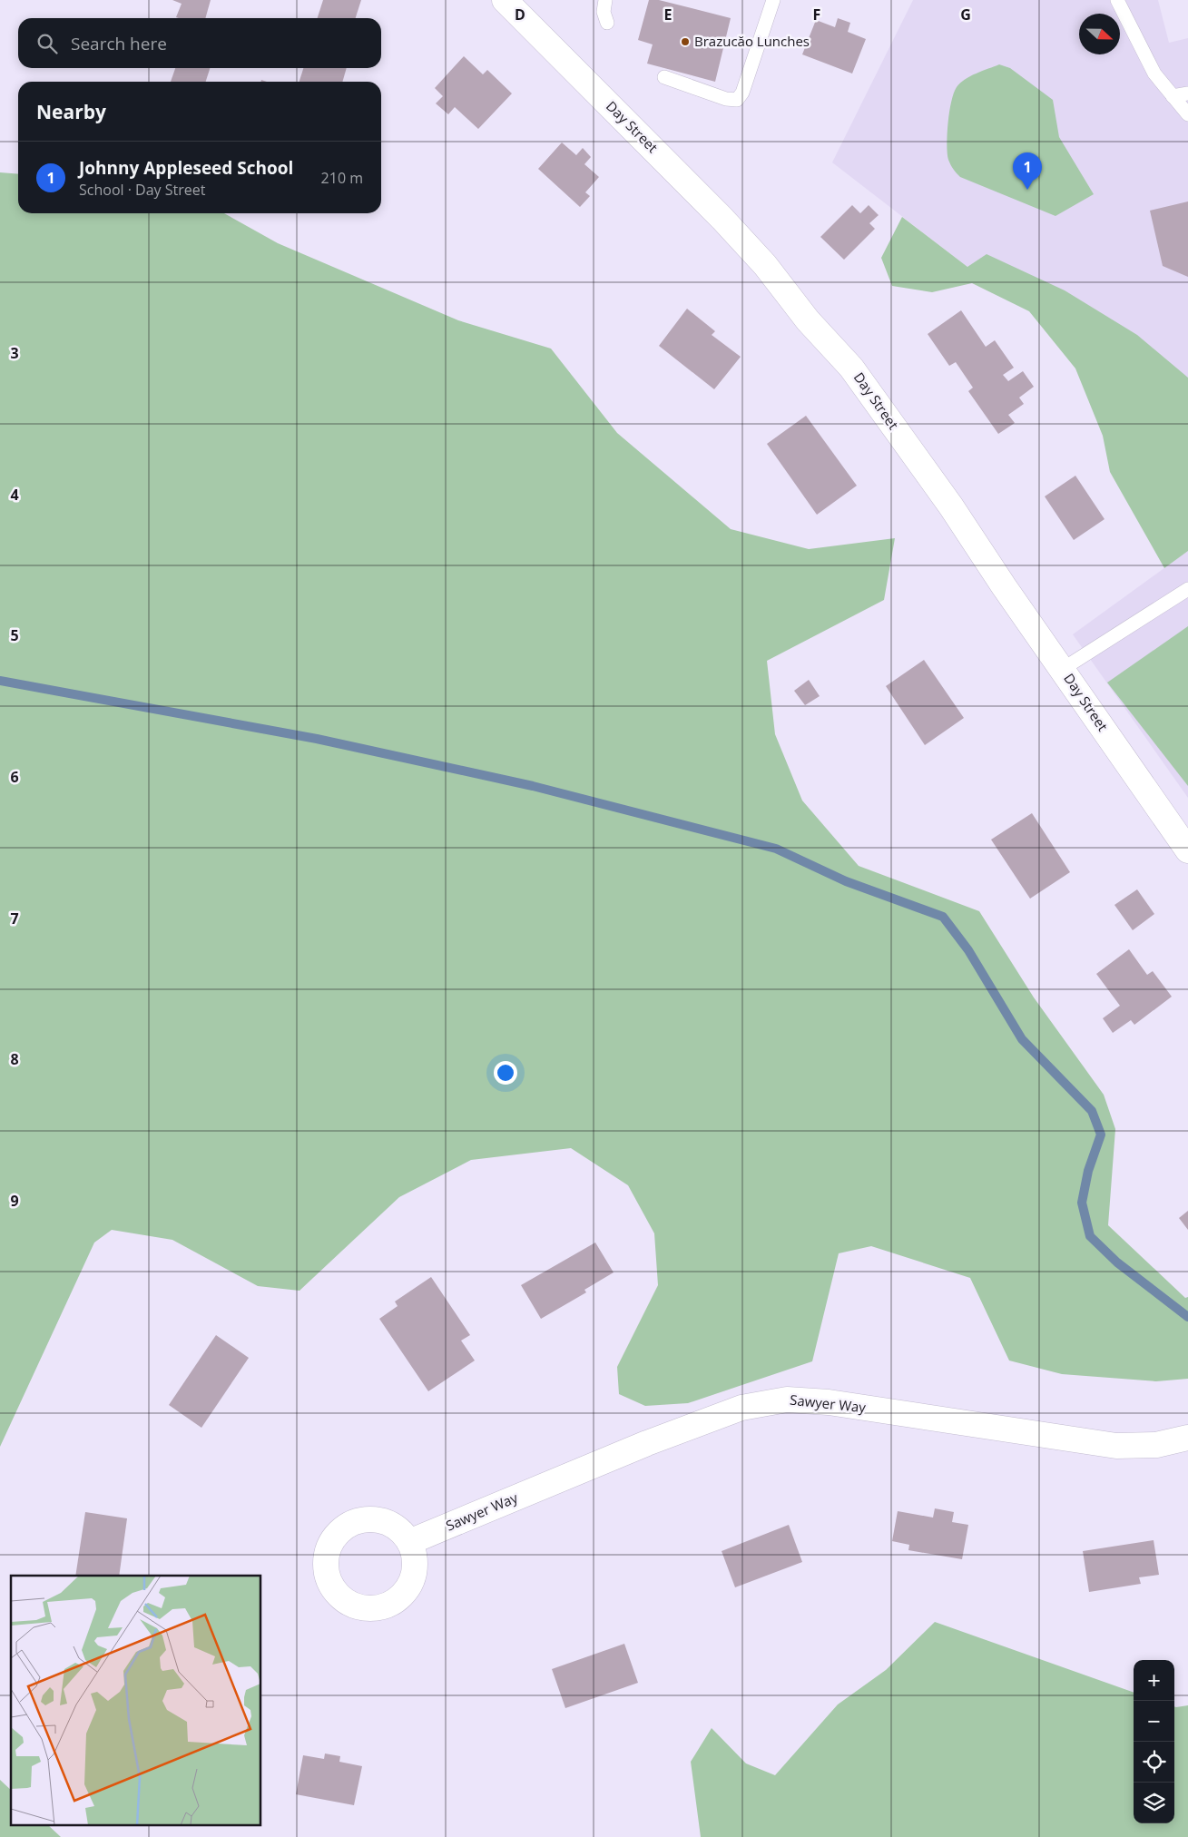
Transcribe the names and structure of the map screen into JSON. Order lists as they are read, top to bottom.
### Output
{
  "streets": {
    "main road": ["Day Street", "Sawyer Way"]
  },
  "places": ["Brazucăo Lunches"],
  "north": "right",
  "page": {
    "search": "Search here",
    "heading": "Nearby",
    "list": [
      {
        "mark": "1",
        "name": "Johnny Appleseed School",
        "note": "School · Day Street",
        "value": "210 m"
      }
    ],
    "pins": "1",
    "map_buttons": ["+", "−"]
  },
  "grid": {
    "columns": [
      "D",
      "E",
      "F",
      "G"
    ],
    "rows": [
      "3",
      "4",
      "5",
      "6",
      "7",
      "8",
      "9"
    ]
  }
}
